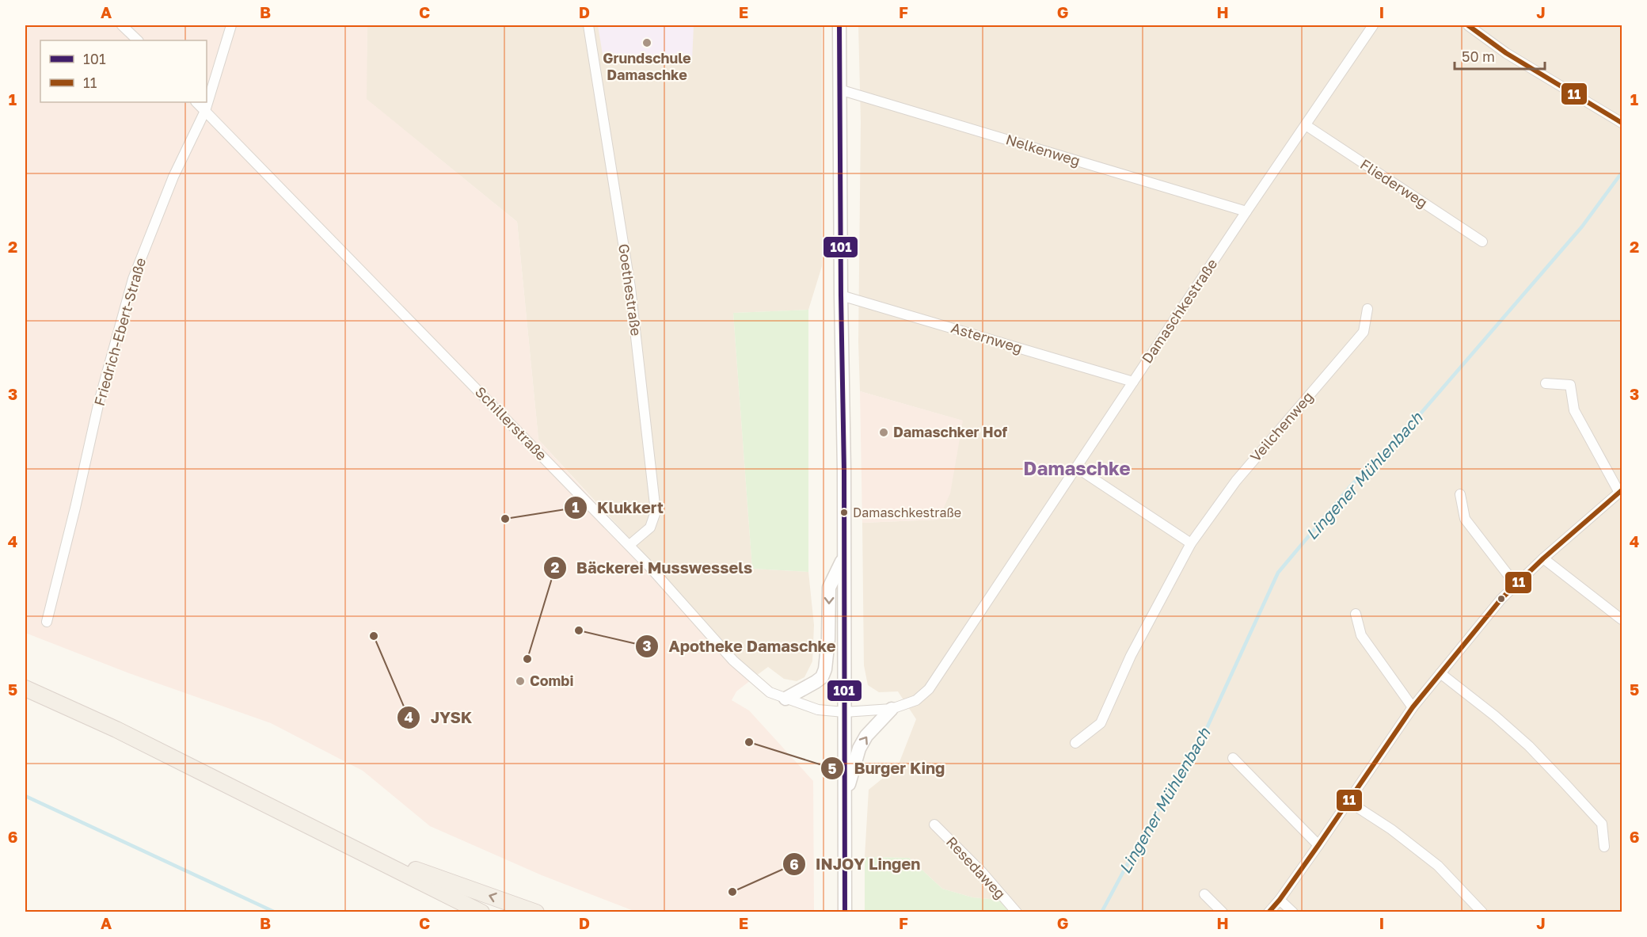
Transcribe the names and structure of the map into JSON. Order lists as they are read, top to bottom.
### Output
{
  "streets": {
    "street": [
      "Nelkenweg",
      "Fliederweg",
      "Goethestraße",
      "Damaschkestraße",
      "Friedrich-Ebert-Straße",
      "Asternweg",
      "Schillerstraße",
      "Veilchenweg",
      "Resedaweg"
    ]
  },
  "crossings": [
    ["Nelkenweg", "Damaschkestraße"],
    ["Fliederweg", "Damaschkestraße"],
    ["Goethestraße", "Schillerstraße"],
    ["Damaschkestraße", "Asternweg"],
    ["Damaschkestraße", "Schillerstraße"],
    ["Friedrich-Ebert-Straße", "Schillerstraße"]
  ],
  "districts": ["Damaschke"],
  "water": ["Lingener Mühlenbach"],
  "places": [
    "Grundschule Damaschke",
    "Damaschker Hof",
    "Damaschkestraße",
    "Klukkert",
    "Apotheke Damaschke",
    "JYSK",
    "Bäckerei Musswessels",
    "Combi",
    "Burger King",
    "INJOY Lingen"
  ],
  "lines": ["transit line 101", "transit line 11"],
  "legend": ["101", "11"],
  "scale_bar": "50 m",
  "grid": {
    "columns": [
      "A",
      "B",
      "C",
      "D",
      "E",
      "F",
      "G",
      "H",
      "I",
      "J"
    ],
    "rows": [
      "1",
      "2",
      "3",
      "4",
      "5",
      "6"
    ]
  }
}
